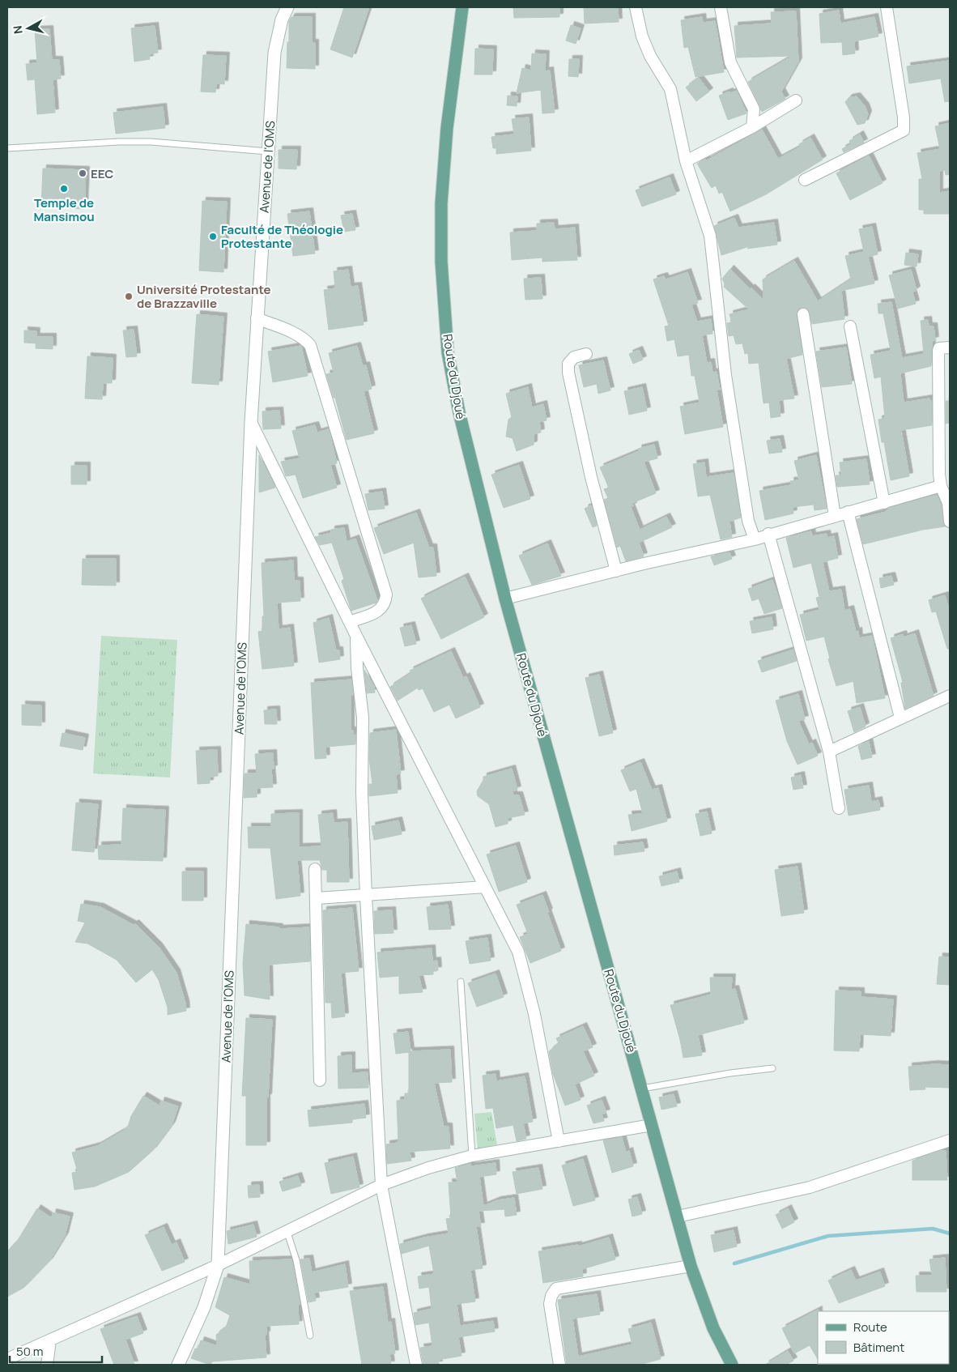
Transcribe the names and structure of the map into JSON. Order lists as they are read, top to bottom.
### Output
{
  "streets": {
    "main road": ["Route du Djoué"],
    "street": ["Avenue de l'OMS"]
  },
  "places": [
    "EEC",
    "Temple de Mansimou",
    "Faculté de Théologie Protestante",
    "Université Protestante de Brazzaville"
  ],
  "legend": ["Route", "Bâtiment"],
  "scale_bar": "50 m",
  "north": "left"
}
